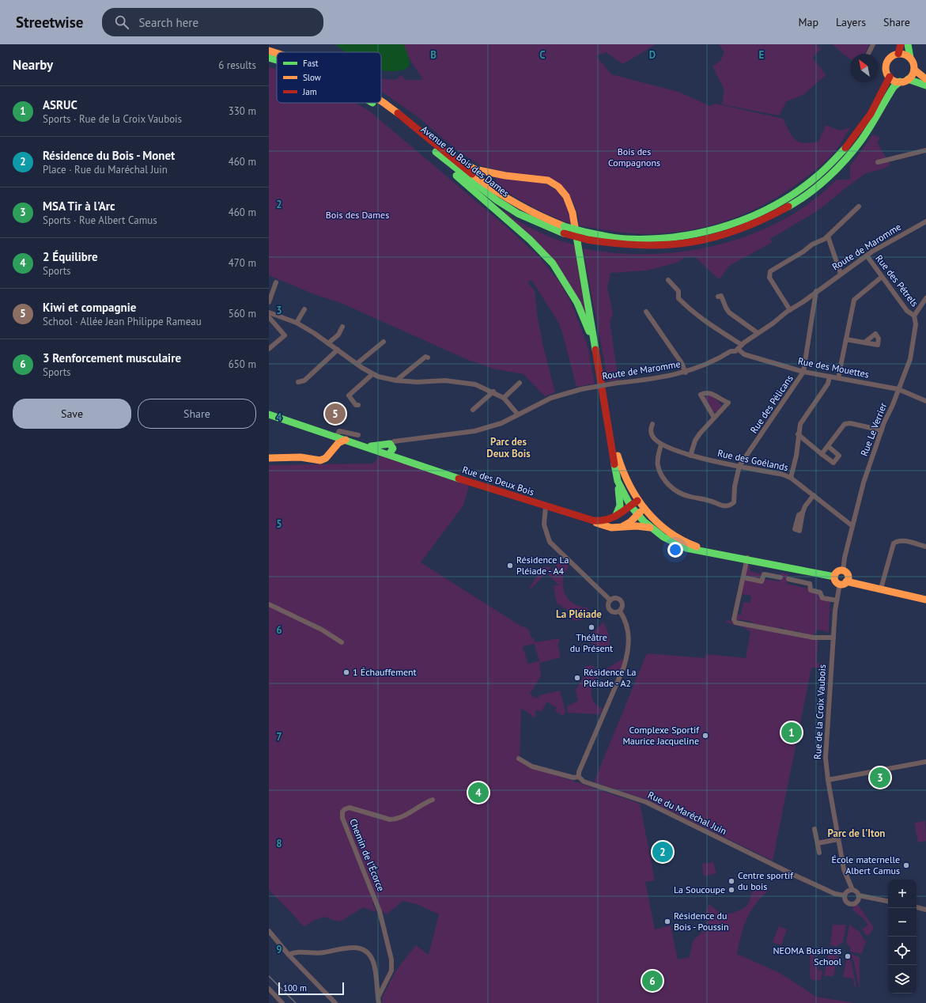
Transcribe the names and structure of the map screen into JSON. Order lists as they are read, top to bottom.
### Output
{
  "streets": {
    "main road": ["Avenue du Bois des Dames", "Rue des Deux Bois"],
    "street": [
      "Route de Maromme",
      "Rue des Pétrels",
      "Rue des Mouettes",
      "Rue des Pélicans",
      "Rue Le Verrier",
      "Rue des Goélands",
      "Rue de la Croix Vaubois",
      "Rue du Maréchal Juin",
      "Chemin de l'Écorce"
    ]
  },
  "crossings": [
    ["Route de Maromme", "Rue des Pétrels"],
    ["Route de Maromme", "Rue des Mouettes"],
    ["Route de Maromme", "Rue des Pélicans"],
    ["Route de Maromme", "Rue des Deux Bois"],
    ["Rue des Pétrels", "Rue Le Verrier"],
    ["Rue des Mouettes", "Rue des Pélicans"],
    ["Rue des Mouettes", "Rue Le Verrier"],
    ["Rue des Pélicans", "Rue des Goélands"],
    ["Rue Le Verrier", "Rue des Goélands"],
    ["Rue Le Verrier", "Rue de la Croix Vaubois"],
    ["Rue de la Croix Vaubois", "Rue du Maréchal Juin"]
  ],
  "districts": ["Parc des Deux Bois", "La Pléiade", "Parc de l'Iton"],
  "parks": ["Bois des Compagnons", "Bois des Dames"],
  "places": [
    "Résidence La Pléiade - A4",
    "Théâtre du Présent",
    "1 Échauffement",
    "Résidence La Pléiade - A2",
    "Complexe Sportif Maurice Jacqueline",
    "École maternelle Albert Camus",
    "Centre sportif du bois",
    "La Soucoupe",
    "Résidence du Bois - Poussin",
    "NEOMA Business School"
  ],
  "legend": ["Fast", "Slow", "Jam"],
  "scale_bar": "100 m",
  "north": "top left",
  "page": {
    "header": "Streetwise",
    "search": "Search here",
    "nav": ["Map", "Layers", "Share"],
    "heading": ["Nearby", "6 results"],
    "list": [
      {
        "mark": "1",
        "name": "ASRUC",
        "note": "Sports · Rue de la Croix Vaubois",
        "value": "330 m"
      },
      {
        "mark": "2",
        "name": "Résidence du Bois - Monet",
        "note": "Place · Rue du Maréchal Juin",
        "value": "460 m"
      },
      {
        "mark": "3",
        "name": "MSA Tir à l'Arc",
        "note": "Sports · Rue Albert Camus",
        "value": "460 m"
      },
      {
        "mark": "4",
        "name": "2 Équilibre",
        "note": "Sports",
        "value": "470 m"
      },
      {
        "mark": "5",
        "name": "Kiwi et compagnie",
        "note": "School · Allée Jean Philippe Rameau",
        "value": "560 m"
      },
      {
        "mark": "6",
        "name": "3 Renforcement musculaire",
        "note": "Sports",
        "value": "650 m"
      }
    ],
    "buttons": ["Save", "Share"],
    "pins": [
      "5",
      "1",
      "3",
      "4",
      "2",
      "6"
    ],
    "map_buttons": ["+", "−"],
    "scale": "100 m"
  },
  "grid": {
    "columns": [
      "B",
      "C",
      "D",
      "E"
    ],
    "rows": [
      "2",
      "3",
      "4",
      "5",
      "6",
      "7",
      "8",
      "9"
    ]
  }
}
